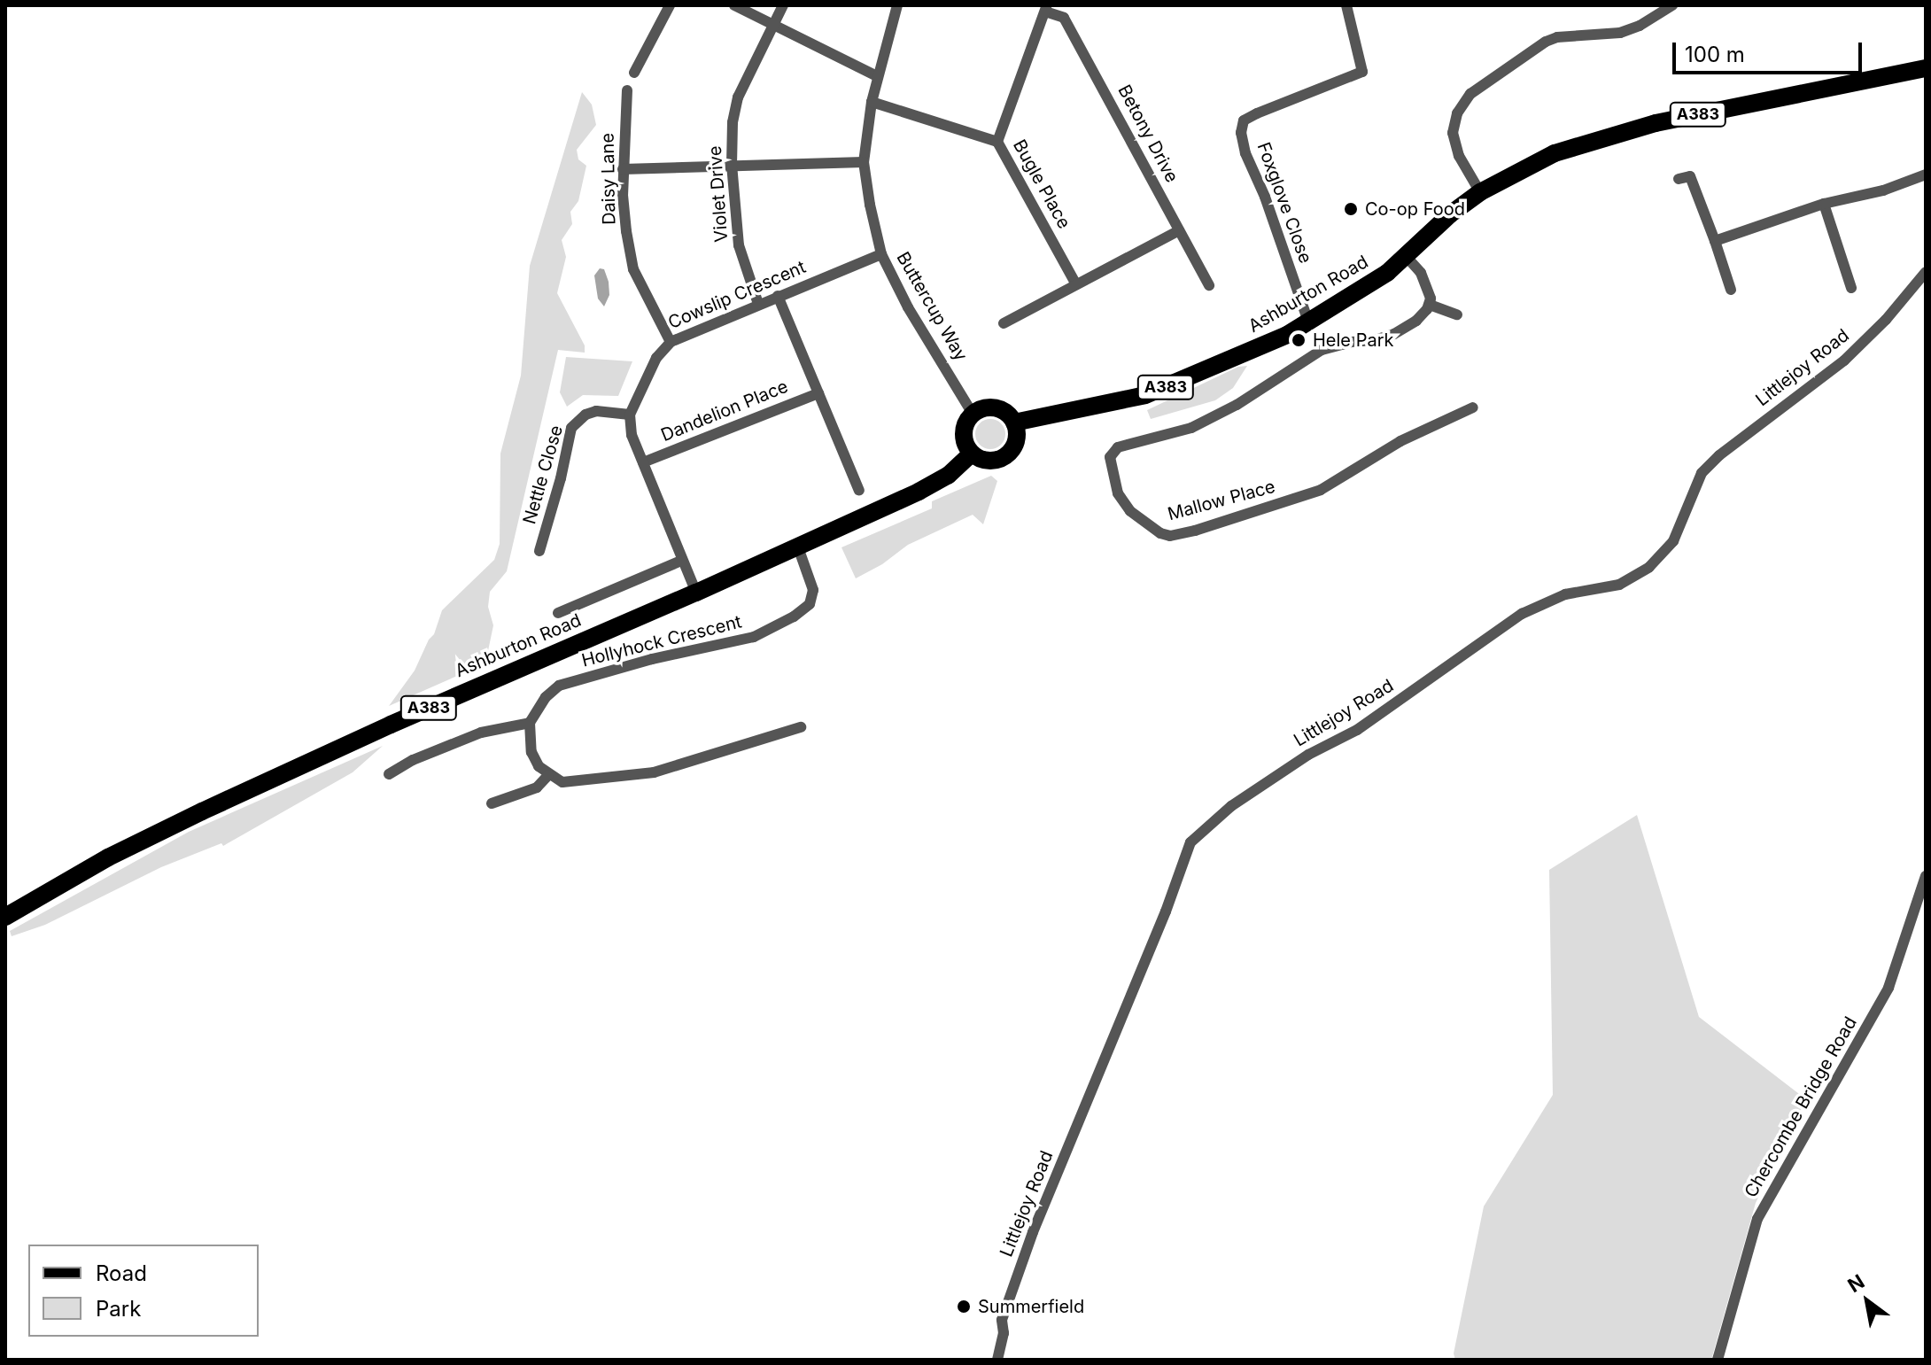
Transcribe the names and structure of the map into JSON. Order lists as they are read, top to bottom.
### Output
{
  "streets": {
    "main road": ["A383", "Ashburton Road"],
    "street": [
      "Betony Drive",
      "Daisy Lane",
      "Bugle Place",
      "Violet Drive",
      "Foxglove Close",
      "Cowslip Crescent",
      "Buttercup Way",
      "Littlejoy Road",
      "Dandelion Place",
      "Nettle Close",
      "Mallow Place",
      "Hollyhock Crescent",
      "Chercombe Bridge Road"
    ]
  },
  "crossings": [
    ["Daisy Lane", "Cowslip Crescent"],
    ["Bugle Place", "Buttercup Way"],
    ["Violet Drive", "Cowslip Crescent"],
    ["Foxglove Close", "Ashburton Road"],
    ["Ashburton Road", "Buttercup Way"],
    ["Ashburton Road", "Hollyhock Crescent"],
    ["Cowslip Crescent", "Buttercup Way"],
    ["Cowslip Crescent", "Dandelion Place"],
    ["Cowslip Crescent", "Nettle Close"]
  ],
  "places": ["Co-op Food", "Hele Park", "Summerfield"],
  "legend": ["Road", "Park"],
  "scale_bar": "100 m",
  "north": "top left"
}
